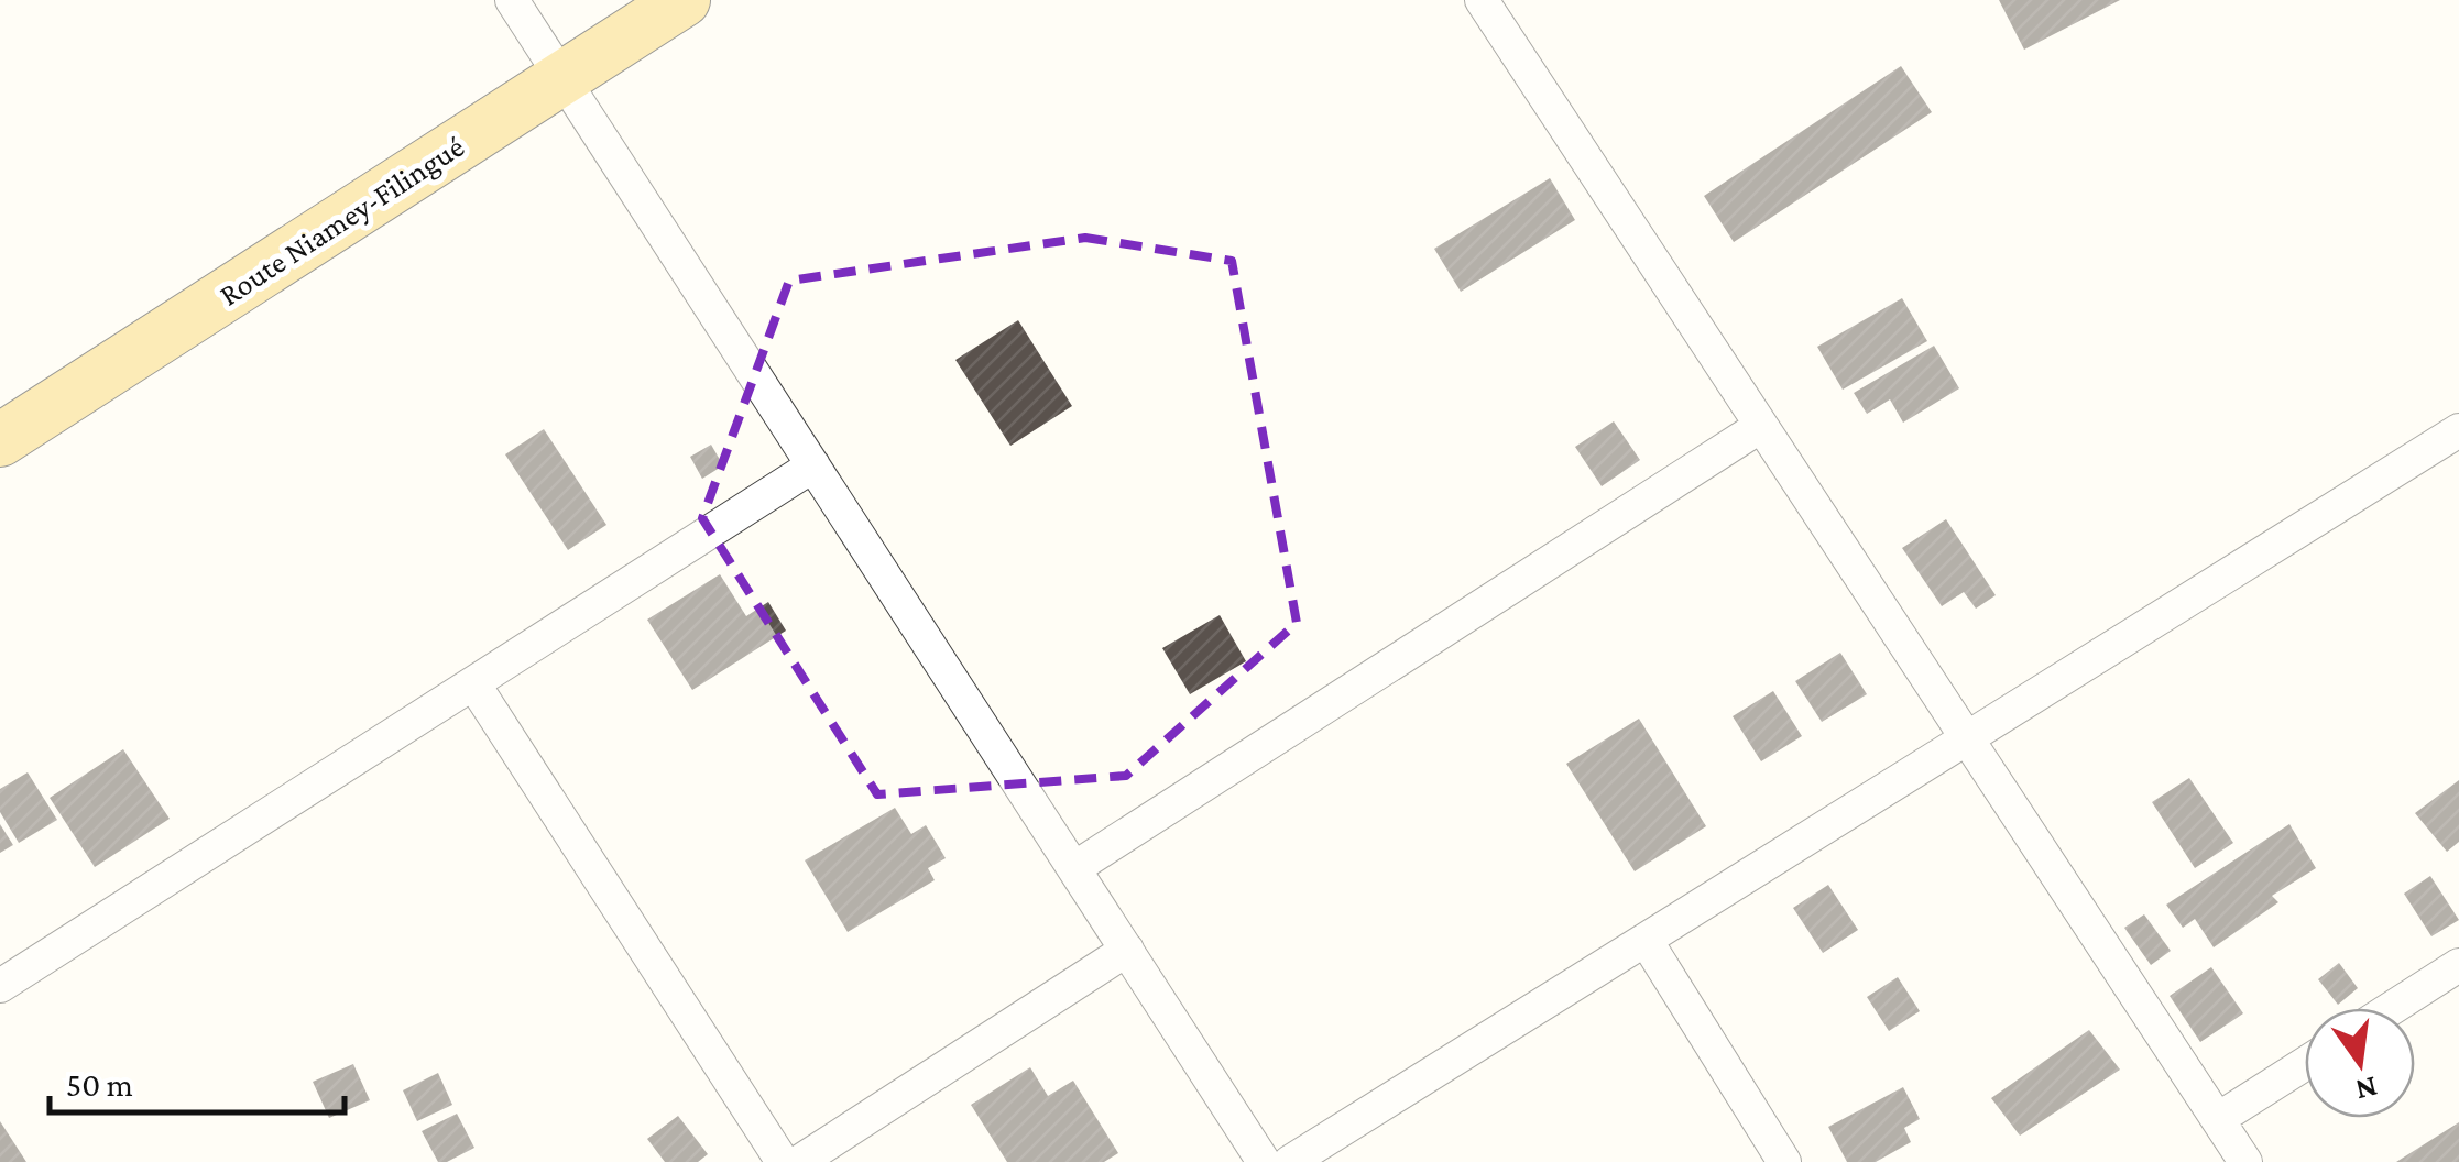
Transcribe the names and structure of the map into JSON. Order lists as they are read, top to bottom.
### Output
{
  "streets": {
    "main road": ["Route Niamey-Filingué"]
  },
  "scale_bar": "50 m",
  "north": "bottom"
}
